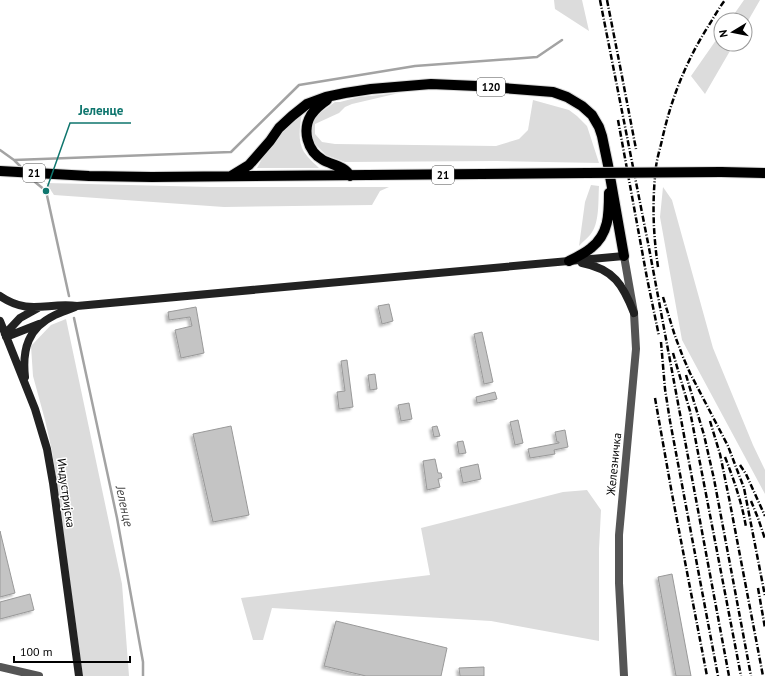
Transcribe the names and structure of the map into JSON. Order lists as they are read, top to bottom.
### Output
{
  "streets": {
    "main road": ["120", "21", "Индустријска"],
    "street": ["Железничка"]
  },
  "crossings": [
    ["120", "21"],
    ["120", "Железничка"]
  ],
  "water": ["Јеленце"],
  "places": ["Јеленце"],
  "scale_bar": "100 m",
  "north": "left"
}
